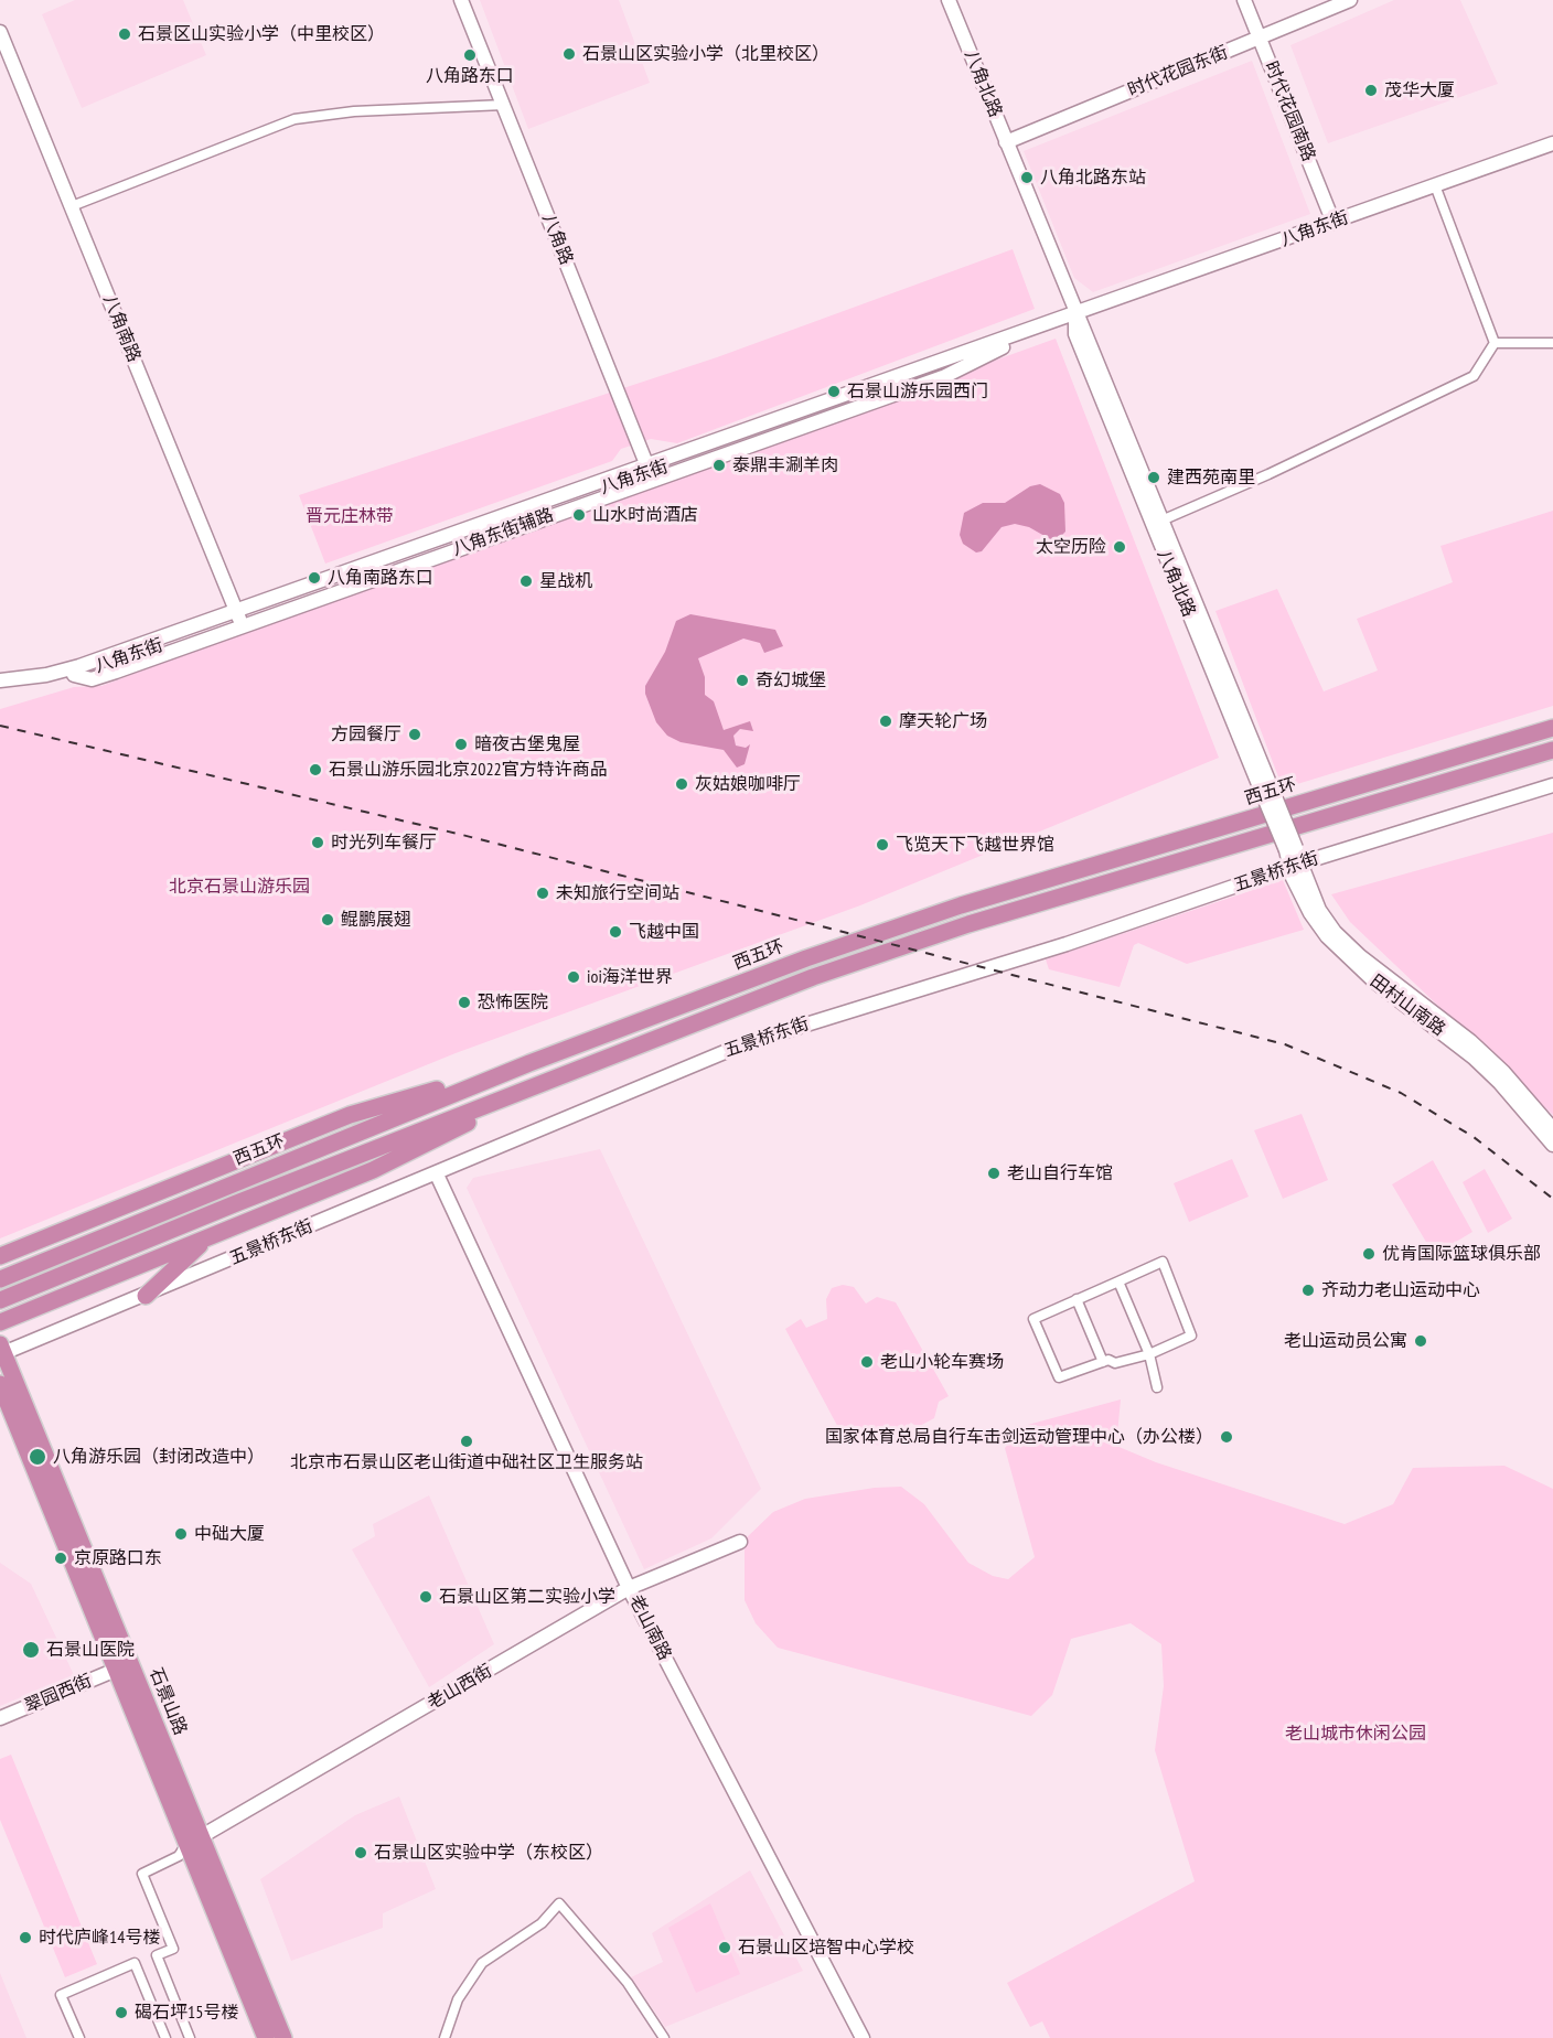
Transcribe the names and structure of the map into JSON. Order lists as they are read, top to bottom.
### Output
{
  "streets": {
    "highway": ["西五环", "石景山路"],
    "street": [
      "时代花园东街",
      "八角北路",
      "时代花园南路",
      "八角东街",
      "八角路",
      "八角南路",
      "五景桥东街",
      "田村山南路",
      "老山南路",
      "老山西街",
      "翠园西街"
    ]
  },
  "crossings": [
    ["时代花园东街", "八角北路"],
    ["时代花园东街", "时代花园南路"],
    ["八角北路", "八角东街"],
    ["八角北路", "田村山南路"],
    ["时代花园南路", "八角东街"],
    ["八角东街", "八角路"],
    ["八角东街", "八角南路"],
    ["五景桥东街", "田村山南路"],
    ["五景桥东街", "老山南路"],
    ["五景桥东街", "石景山路"],
    ["老山南路", "老山西街"],
    ["老山西街", "石景山路"],
    ["翠园西街", "石景山路"]
  ],
  "parks": ["晋元庄林带", "北京石景山游乐园", "老山城市休闲公园"],
  "places": [
    "石景区山实验小学（中里校区）",
    "石景山区实验小学（北里校区）",
    "八角路东口",
    "茂华大厦",
    "八角北路东站",
    "石景山游乐园西门",
    "泰鼎丰涮羊肉",
    "建西苑南里",
    "山水时尚酒店",
    "太空历险",
    "八角南路东口",
    "星战机",
    "奇幻城堡",
    "摩天轮广场",
    "方园餐厅",
    "暗夜古堡鬼屋",
    "石景山游乐园北京2022官方特许商品",
    "灰姑娘咖啡厅",
    "时光列车餐厅",
    "飞览天下飞越世界馆",
    "未知旅行空间站",
    "鲲鹏展翅",
    "飞越中国",
    "ioi海洋世界",
    "恐怖医院",
    "老山自行车馆",
    "优肯国际篮球俱乐部",
    "齐动力老山运动中心",
    "老山运动员公寓",
    "老山小轮车赛场",
    "国家体育总局自行车击剑运动管理中心（办公楼）",
    "北京市石景山区老山街道中础社区卫生服务站",
    "八角游乐园（封闭改造中）",
    "中础大厦",
    "京原路口东",
    "石景山区第二实验小学",
    "石景山医院",
    "石景山区实验中学（东校区）",
    "时代庐峰14号楼",
    "石景山区培智中心学校",
    "碣石坪15号楼"
  ]
}
